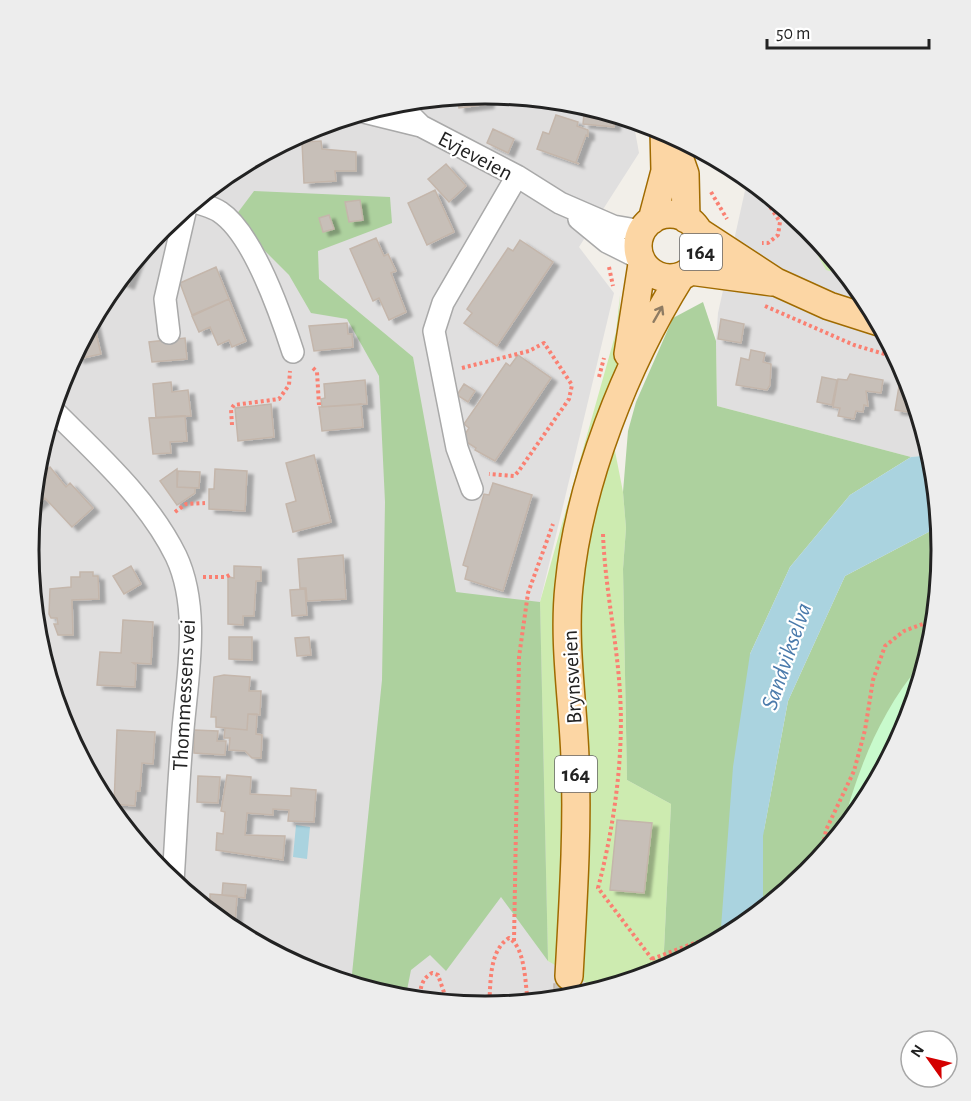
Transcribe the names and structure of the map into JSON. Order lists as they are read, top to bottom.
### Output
{
  "streets": {
    "main road": ["164", "Brynsveien"],
    "street": ["Evjeveien", "Thommessens vei"]
  },
  "crossings": [
    ["Evjeveien", "164"],
    ["Evjeveien", "Brynsveien"],
    ["164", "Brynsveien"]
  ],
  "water": ["Sandvikselva"],
  "scale_bar": "50 m",
  "north": "top left"
}
